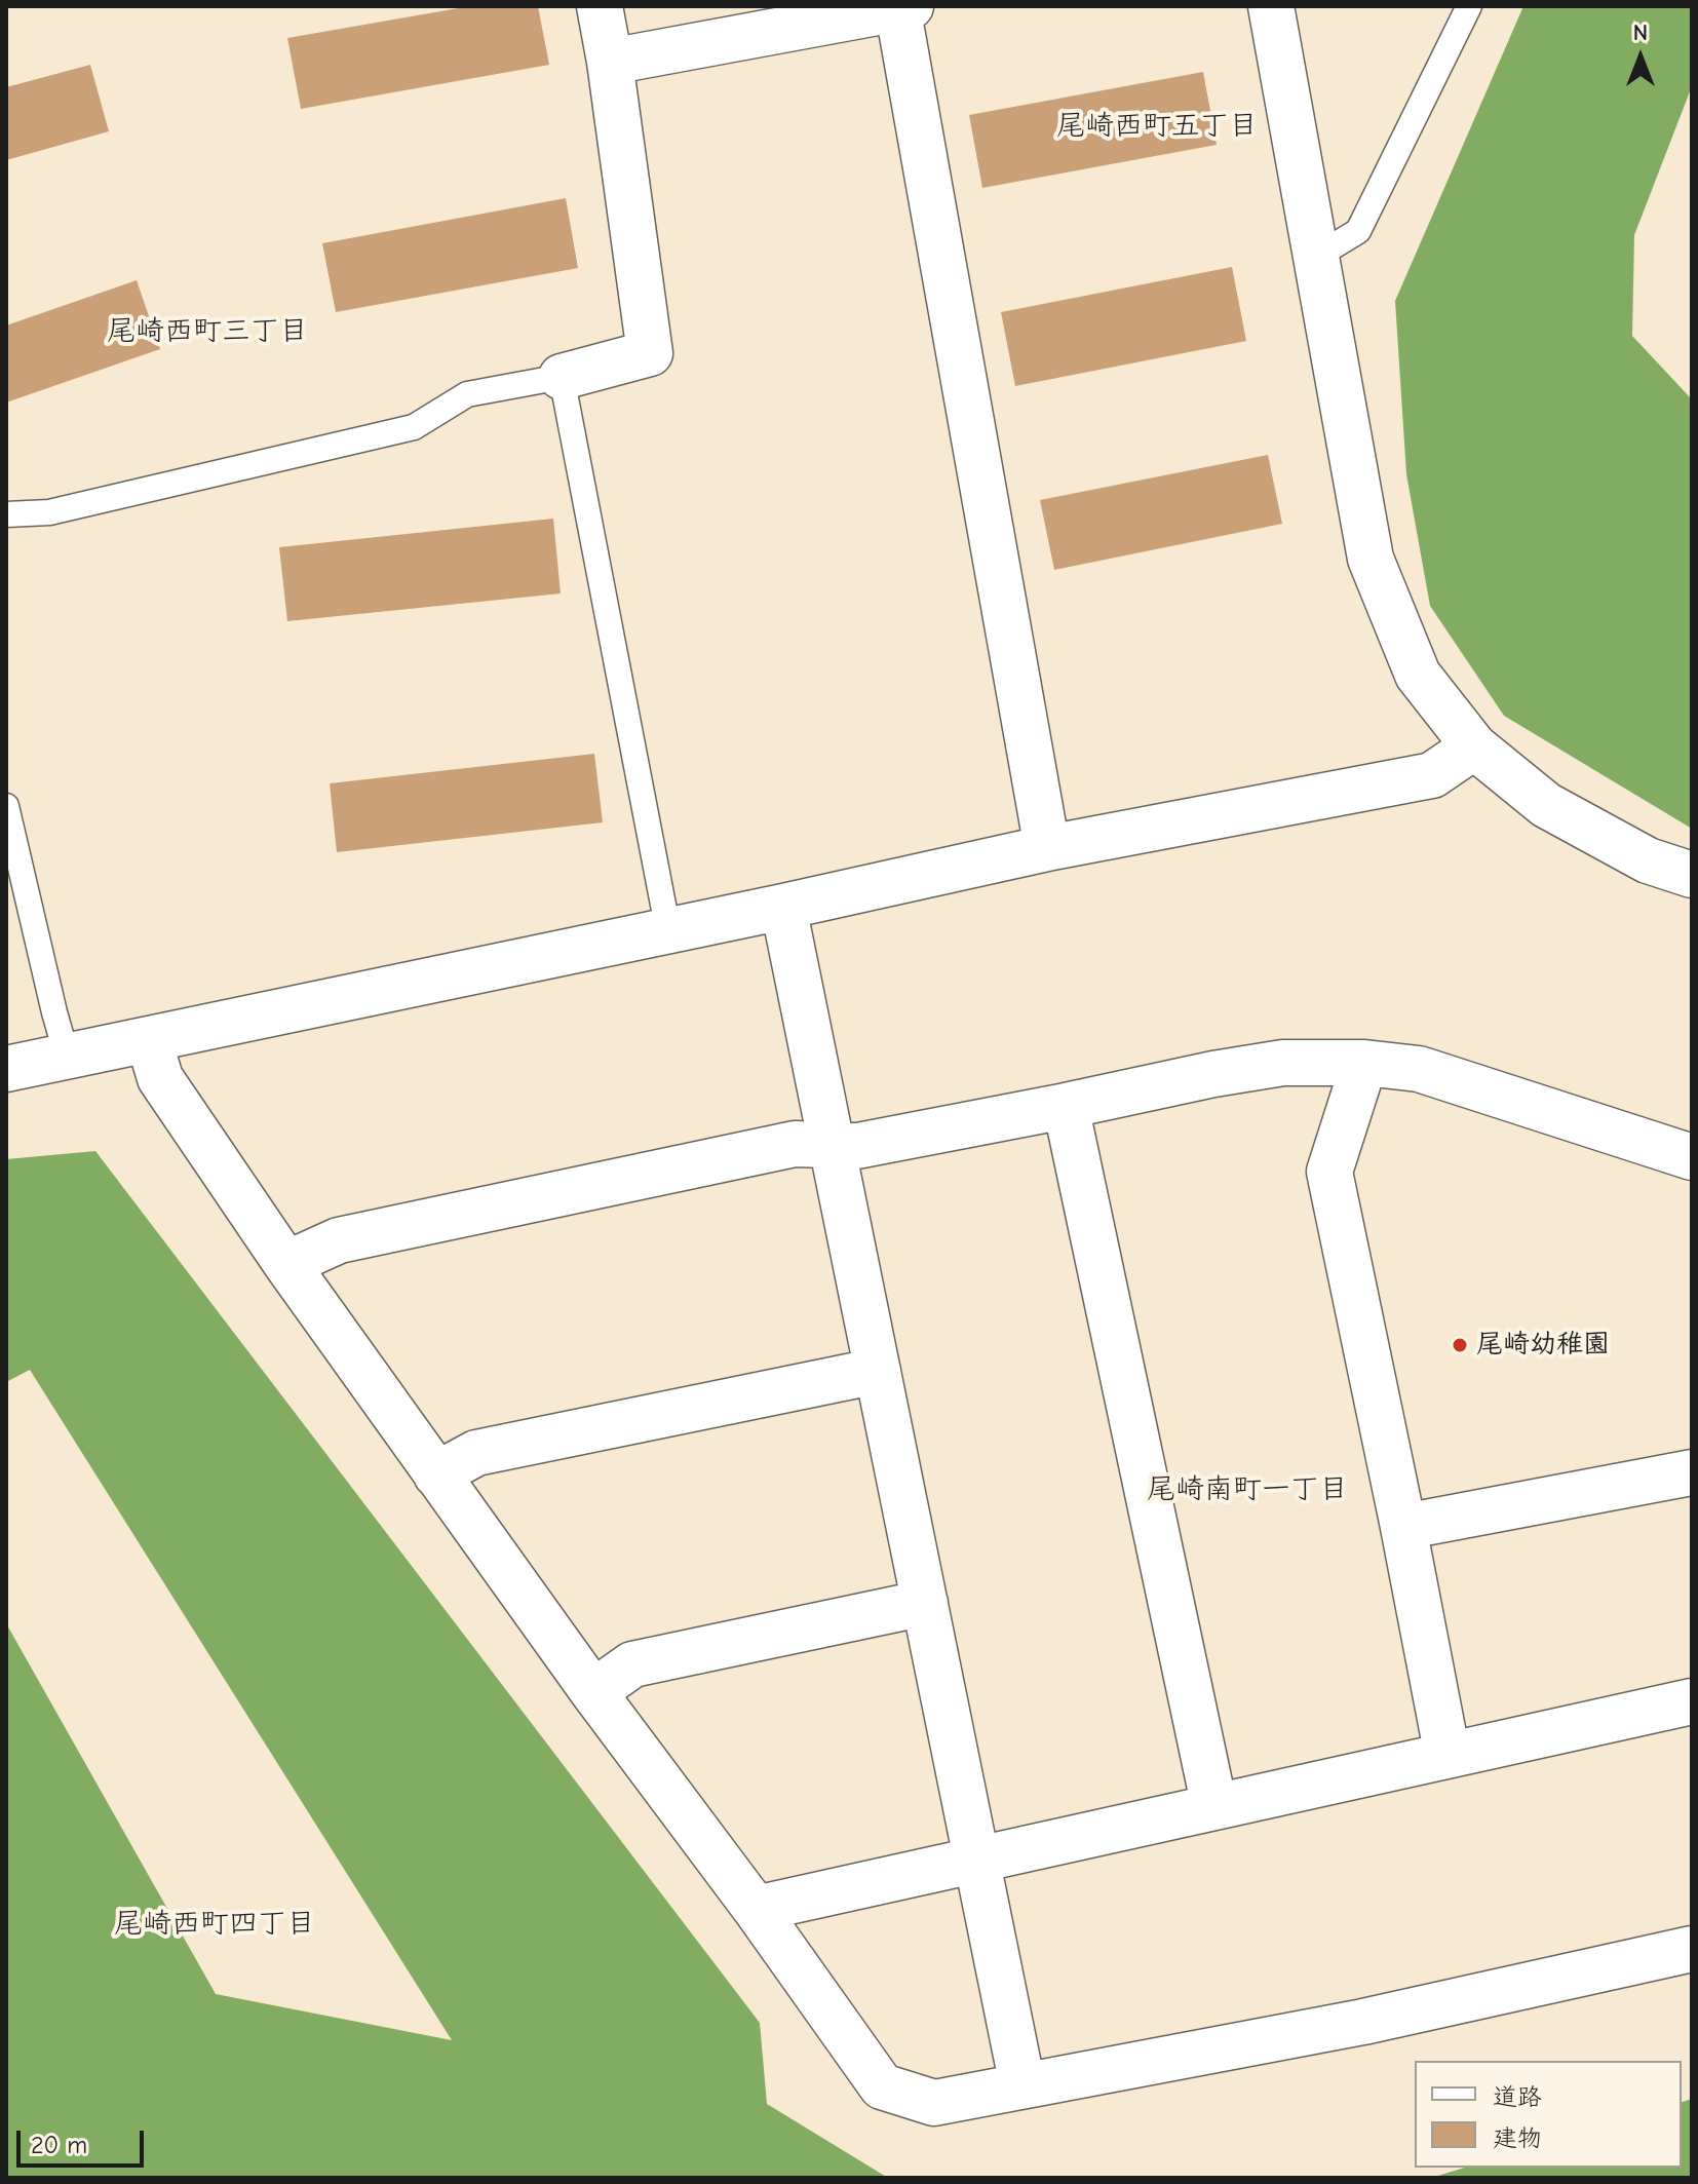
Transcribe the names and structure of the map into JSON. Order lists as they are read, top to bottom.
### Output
{
  "districts": [
    "尾崎西町五丁目",
    "尾崎西町三丁目",
    "尾崎南町一丁目",
    "尾崎西町四丁目"
  ],
  "places": ["尾崎幼稚園"],
  "legend": ["道路", "建物"],
  "scale_bar": "20 m",
  "north": "top"
}
